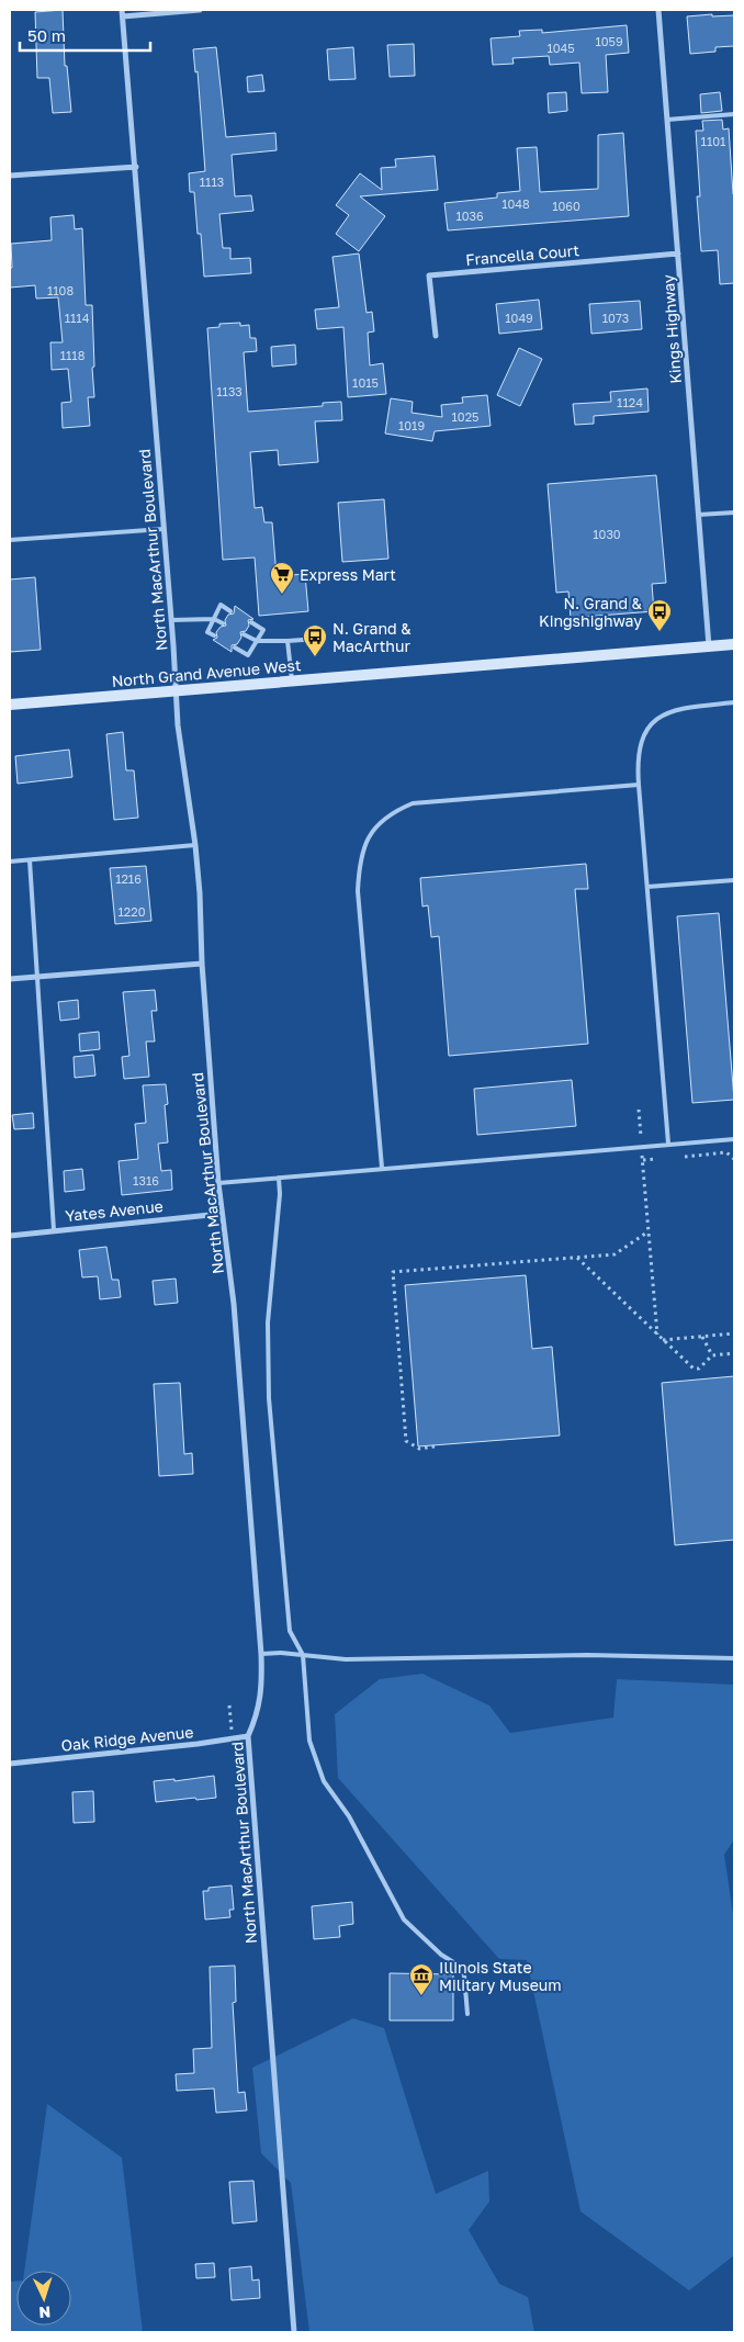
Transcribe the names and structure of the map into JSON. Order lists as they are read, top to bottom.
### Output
{
  "streets": {
    "main road": ["North Grand Avenue West"],
    "street": [
      "Francella Court",
      "Kings Highway",
      "North MacArthur Boulevard",
      "Yates Avenue",
      "Oak Ridge Avenue"
    ]
  },
  "crossings": [
    ["Francella Court", "Kings Highway"],
    ["Kings Highway", "North Grand Avenue West"],
    ["North MacArthur Boulevard", "North Grand Avenue West"],
    ["North MacArthur Boulevard", "Yates Avenue"],
    ["North MacArthur Boulevard", "Oak Ridge Avenue"]
  ],
  "places": {
    "supermarket": ["Express Mart"],
    "bus stop": ["N. Grand & Kingshighway", "N. Grand & MacArthur"],
    "museum": ["Illinois State Military Museum"]
  },
  "house_numbers": [
    "1059",
    "1045",
    "1101",
    "1113",
    "1048",
    "1060",
    "1036",
    "1108",
    "1114",
    "1049",
    "1073",
    "1118",
    "1015",
    "1133",
    "1124",
    "1025",
    "1019",
    "1030",
    "1216",
    "1220",
    "1316"
  ],
  "scale_bar": "50 m",
  "north": "bottom"
}
